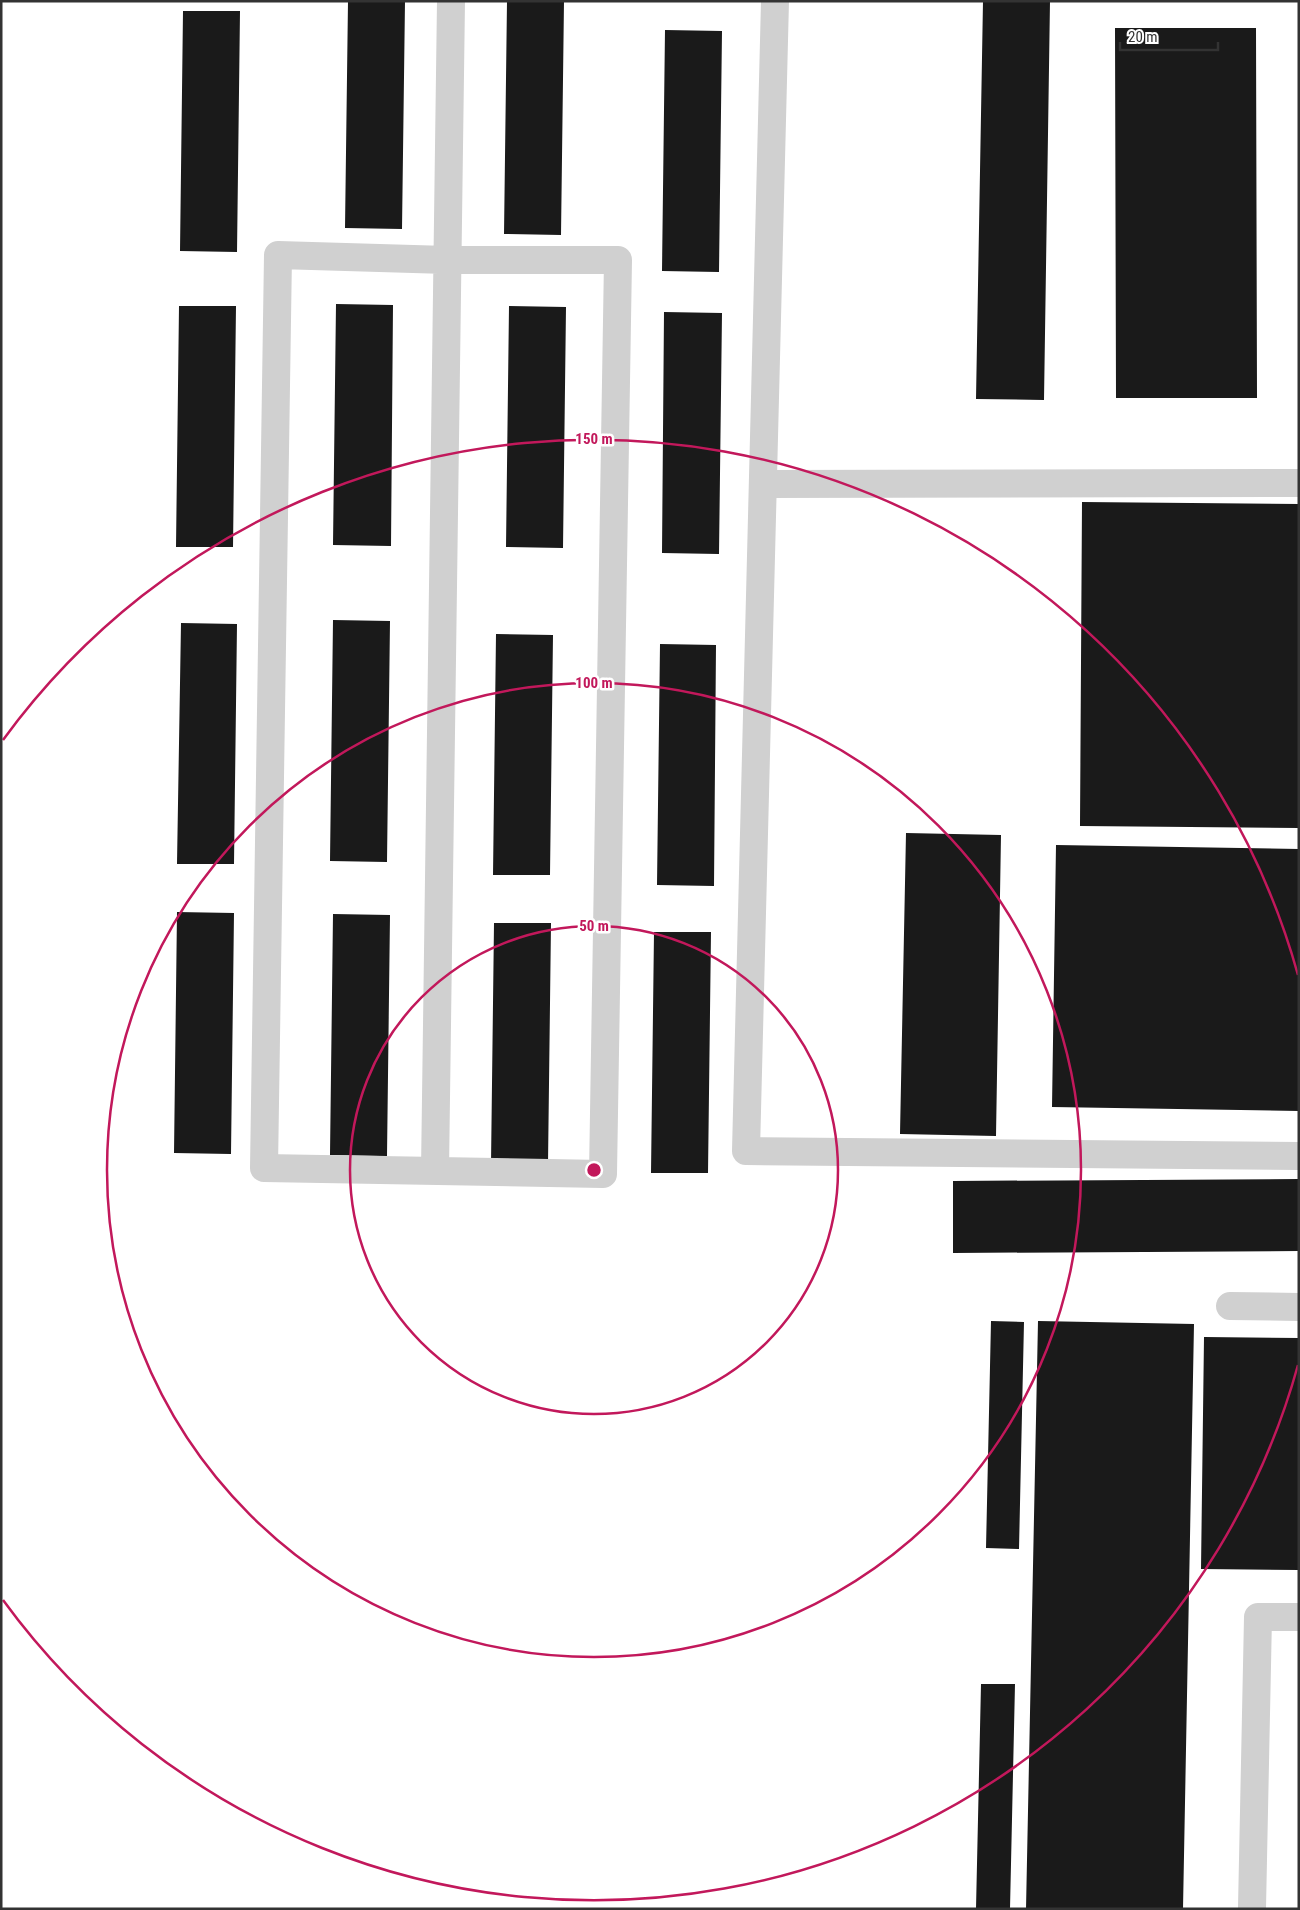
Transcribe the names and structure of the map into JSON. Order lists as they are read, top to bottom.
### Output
{
  "scale_bar": "20 m",
  "rings": ["150 m", "100 m", "50 m"]
}
